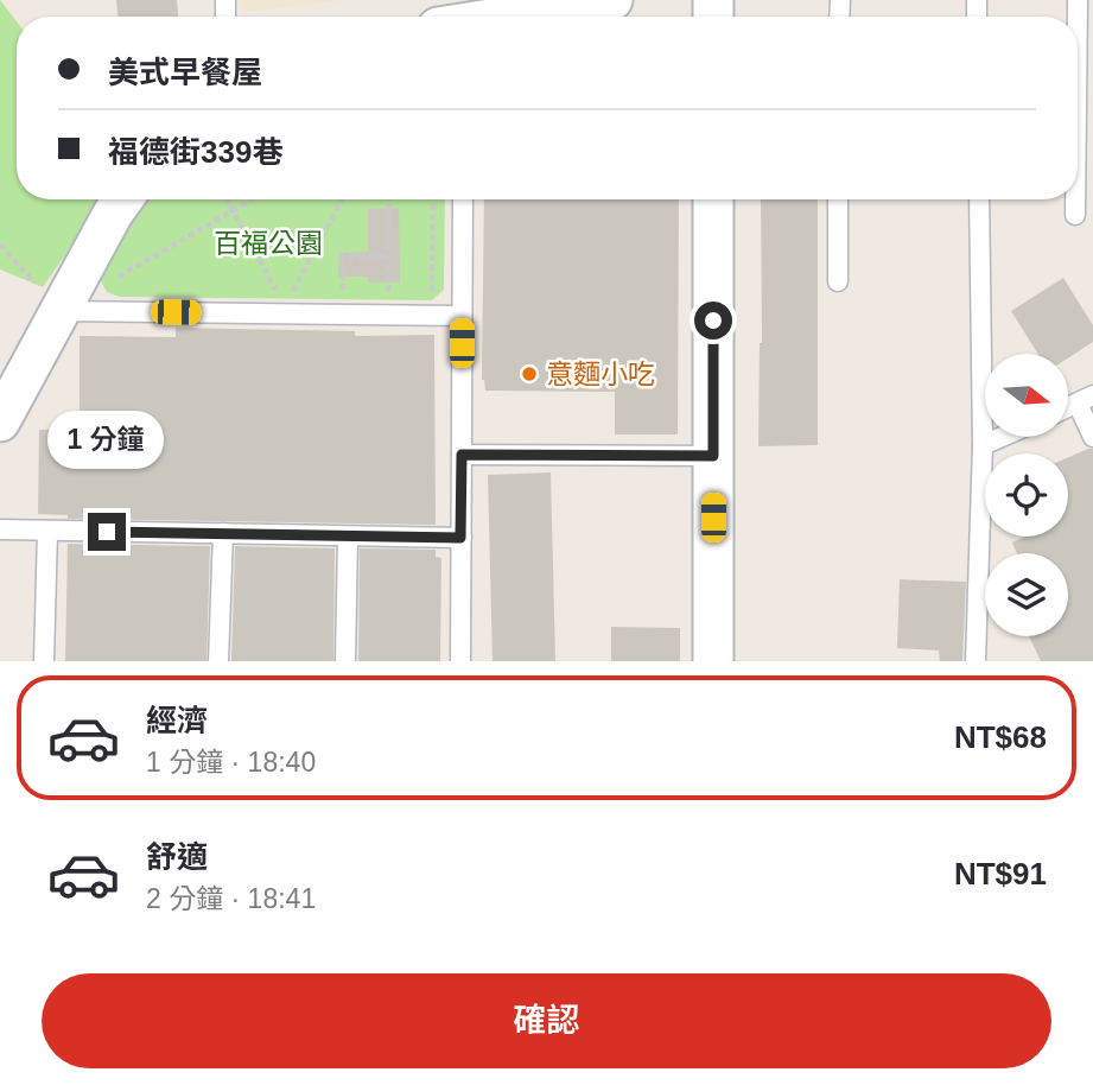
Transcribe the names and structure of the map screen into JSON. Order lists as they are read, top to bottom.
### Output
{
  "parks": ["百福公園"],
  "places": ["意麵小吃"],
  "north": "right",
  "page": {
    "banner": ["美式早餐屋", "福德街339巷"],
    "bubble": "1 分鐘",
    "list": [
      {
        "name": "經濟",
        "note": "1 分鐘 · 18:40",
        "value": "NT$68"
      },
      {
        "name": "舒適",
        "note": "2 分鐘 · 18:41",
        "value": "NT$91"
      }
    ],
    "buttons": "確認"
  }
}
